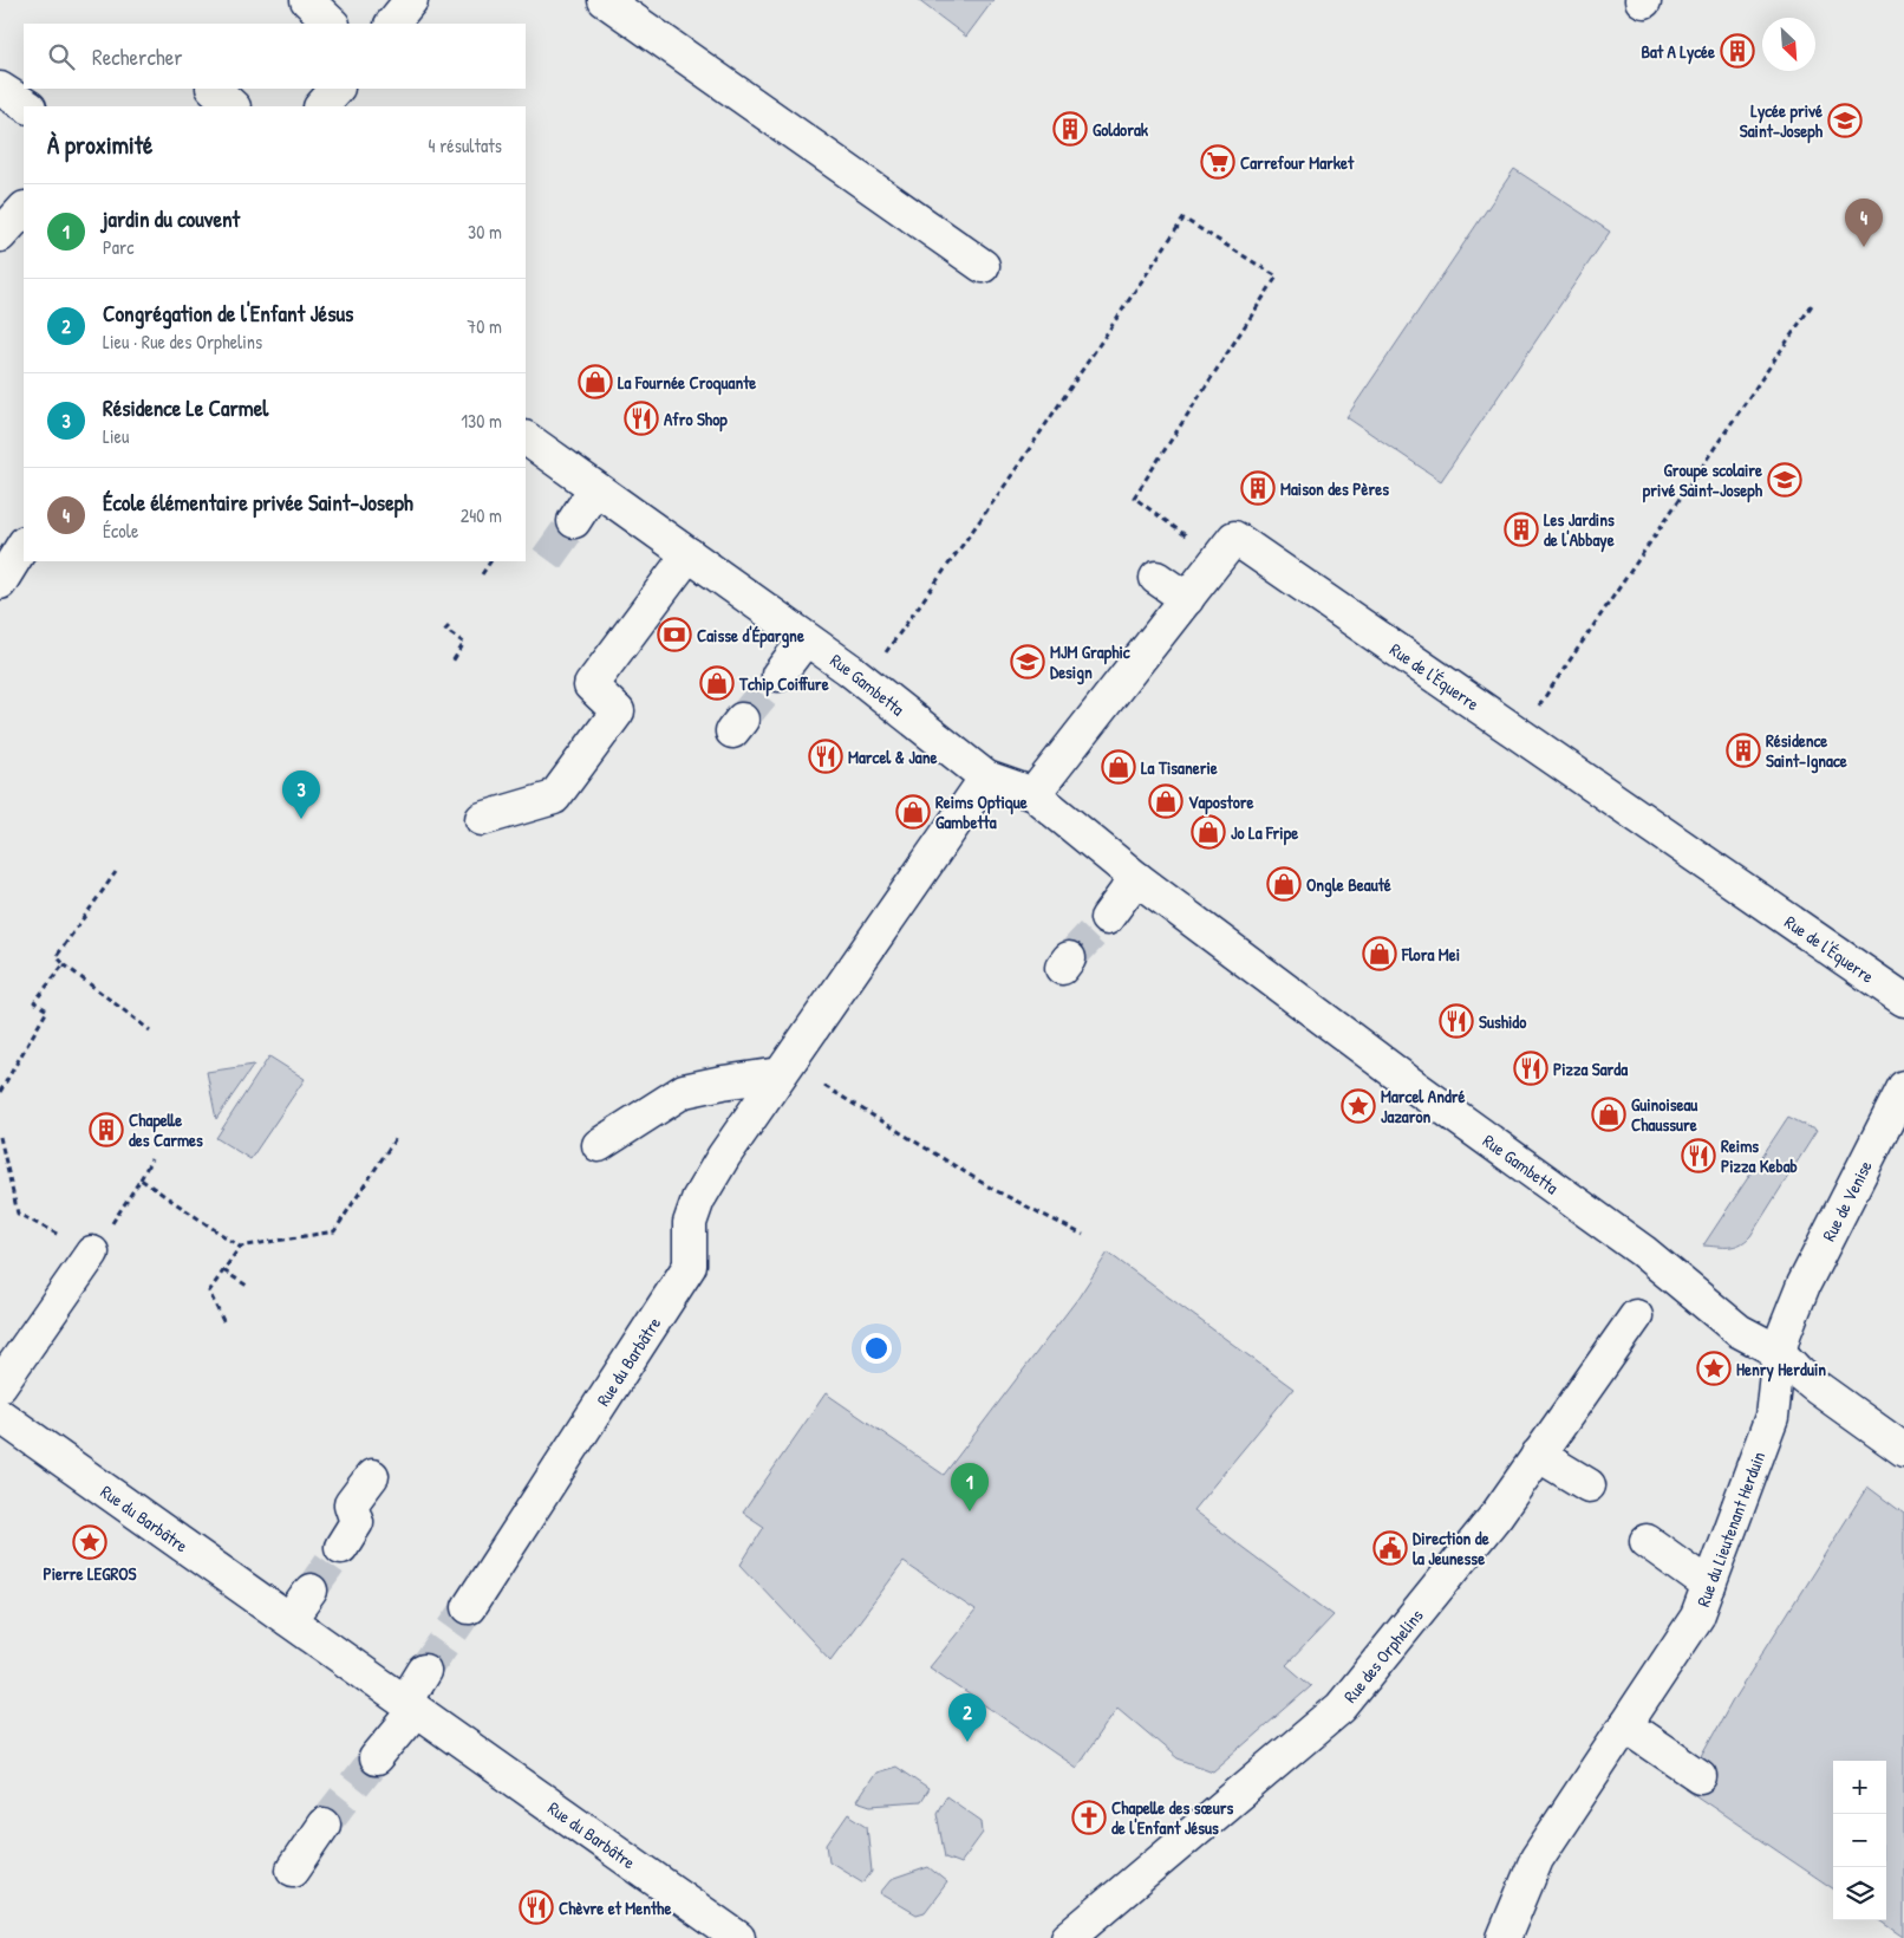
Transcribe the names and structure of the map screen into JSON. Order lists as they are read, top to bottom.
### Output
{
  "streets": {
    "street": [
      "Rue de l'Équerre",
      "Rue Gambetta",
      "Rue de Venise",
      "Rue du Barbâtre",
      "Rue du Lieutenant Herduin",
      "Rue des Orphelins"
    ]
  },
  "crossings": [
    ["Rue de l'Équerre", "Rue Gambetta"],
    ["Rue Gambetta", "Rue du Barbâtre"],
    ["Rue Gambetta", "Rue du Lieutenant Herduin"],
    ["Rue de Venise", "Rue du Lieutenant Herduin"]
  ],
  "places": {
    "building": [
      "Bat A Lycée",
      "Goldorak",
      "Maison des Pères",
      "Les Jardins de l'Abbaye",
      "Résidence Saint-Ignace",
      "Chapelle des Carmes"
    ],
    "school or university": ["Lycée privé Saint-Joseph", "Groupe scolaire privé Saint-Joseph", "MJM Graphic Design"],
    "supermarket": ["Carrefour Market"],
    "shop": [
      "La Fournée Croquante",
      "Tchip Coiffure",
      "La Tisanerie",
      "Vapostore",
      "Reims Optique Gambetta",
      "Jo La Fripe",
      "Ongle Beauté",
      "Flora Mei",
      "Guinoiseau Chaussure"
    ],
    "restaurant": [
      "Afro Shop",
      "Marcel & Jane",
      "Sushido",
      "Pizza Sarda",
      "Reims Pizza Kebab",
      "Chèvre et Menthe"
    ],
    "bank": ["Caisse d'Épargne"],
    "place": ["Marcel André Jazaron", "Henry Herduin", "Pierre LEGROS"],
    "public building": ["Direction de la Jeunesse"],
    "church": ["Chapelle des sœurs de l'Enfant Jésus"]
  },
  "north": "bottom right",
  "page": {
    "search": "Rechercher",
    "heading": ["À proximité", "4 résultats"],
    "list": [
      {
        "mark": "1",
        "name": "jardin du couvent",
        "note": "Parc",
        "value": "30 m"
      },
      {
        "mark": "2",
        "name": "Congrégation de l'Enfant Jésus",
        "note": "Lieu · Rue des Orphelins",
        "value": "70 m"
      },
      {
        "mark": "3",
        "name": "Résidence Le Carmel",
        "note": "Lieu",
        "value": "130 m"
      },
      {
        "mark": "4",
        "name": "École élémentaire privée Saint-Joseph",
        "note": "École",
        "value": "240 m"
      }
    ],
    "pins": [
      "4",
      "3",
      "1",
      "2"
    ],
    "map_buttons": ["+", "−"]
  }
}
